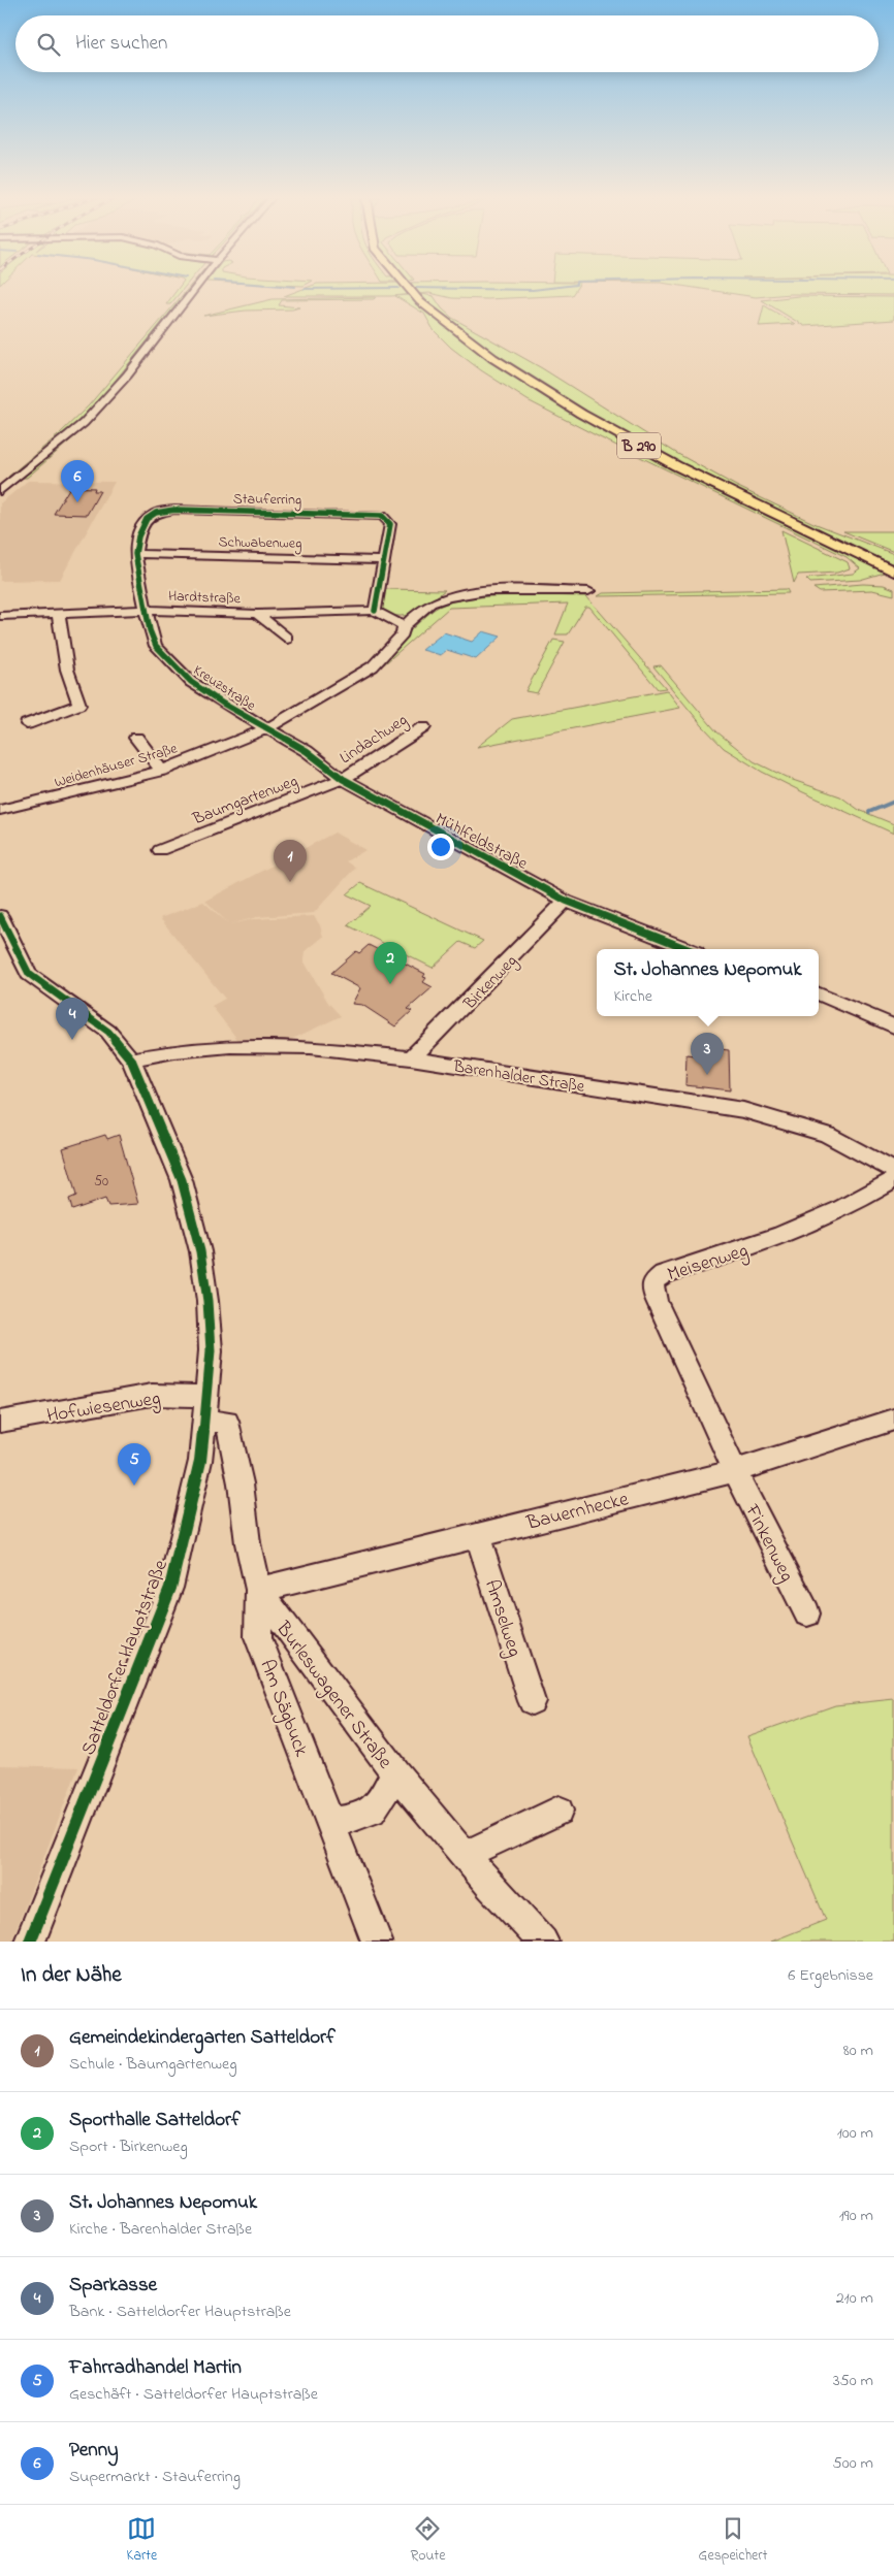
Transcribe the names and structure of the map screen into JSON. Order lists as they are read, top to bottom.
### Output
{
  "streets": {
    "main road": ["B 290"],
    "street": [
      "Stauferring",
      "Schwabenweg",
      "Hardtstraße",
      "Kreuzstraße",
      "Lindachweg",
      "Weidenhäuser Straße",
      "Baumgartenweg",
      "Mühlfeldstraße",
      "Birkenweg",
      "Barenhalder Straße",
      "Meisenweg",
      "Hofwiesenweg",
      "Bauernhecke",
      "Finkenweg",
      "Amselweg",
      "Satteldorfer Hauptstraße",
      "Burleswagener Straße",
      "Am Sägbuck"
    ]
  },
  "crossings": [
    ["Stauferring", "Schwabenweg"],
    ["Stauferring", "Hardtstraße"],
    ["Stauferring", "Kreuzstraße"],
    ["Hardtstraße", "Kreuzstraße"],
    ["Hardtstraße", "Weidenhäuser Straße"],
    ["Kreuzstraße", "Weidenhäuser Straße"],
    ["Kreuzstraße", "Mühlfeldstraße"],
    ["Lindachweg", "Baumgartenweg"],
    ["Lindachweg", "Mühlfeldstraße"],
    ["Weidenhäuser Straße", "Mühlfeldstraße"],
    ["Baumgartenweg", "Mühlfeldstraße"],
    ["Mühlfeldstraße", "Birkenweg"],
    ["Birkenweg", "Barenhalder Straße"],
    ["Barenhalder Straße", "Satteldorfer Hauptstraße"],
    ["Meisenweg", "Bauernhecke"],
    ["Meisenweg", "Finkenweg"],
    ["Hofwiesenweg", "Satteldorfer Hauptstraße"],
    ["Bauernhecke", "Finkenweg"],
    ["Bauernhecke", "Amselweg"],
    ["Bauernhecke", "Burleswagener Straße"],
    ["Bauernhecke", "Am Sägbuck"],
    ["Satteldorfer Hauptstraße", "Burleswagener Straße"],
    ["Burleswagener Straße", "Am Sägbuck"]
  ],
  "house_numbers": ["50"],
  "page": {
    "search": "Hier suchen",
    "pins": [
      "6",
      "1",
      "2",
      "4",
      "3",
      "5"
    ],
    "popup": ["St. Johannes Nepomuk", "Kirche"],
    "heading": ["In der Nähe", "6 Ergebnisse"],
    "list": [
      {
        "mark": "1",
        "name": "Gemeindekindergarten Satteldorf",
        "note": "Schule · Baumgartenweg",
        "value": "80 m"
      },
      {
        "mark": "2",
        "name": "Sporthalle Satteldorf",
        "note": "Sport · Birkenweg",
        "value": "100 m"
      },
      {
        "mark": "3",
        "name": "St. Johannes Nepomuk",
        "note": "Kirche · Barenhalder Straße",
        "value": "190 m"
      },
      {
        "mark": "4",
        "name": "Sparkasse",
        "note": "Bank · Satteldorfer Hauptstraße",
        "value": "210 m"
      },
      {
        "mark": "5",
        "name": "Fahrradhandel Martin",
        "note": "Geschäft · Satteldorfer Hauptstraße",
        "value": "350 m"
      },
      {
        "mark": "6",
        "name": "Penny",
        "note": "Supermarkt · Stauferring",
        "value": "500 m"
      }
    ],
    "nav": ["Karte", "Route", "Gespeichert"]
  }
}
